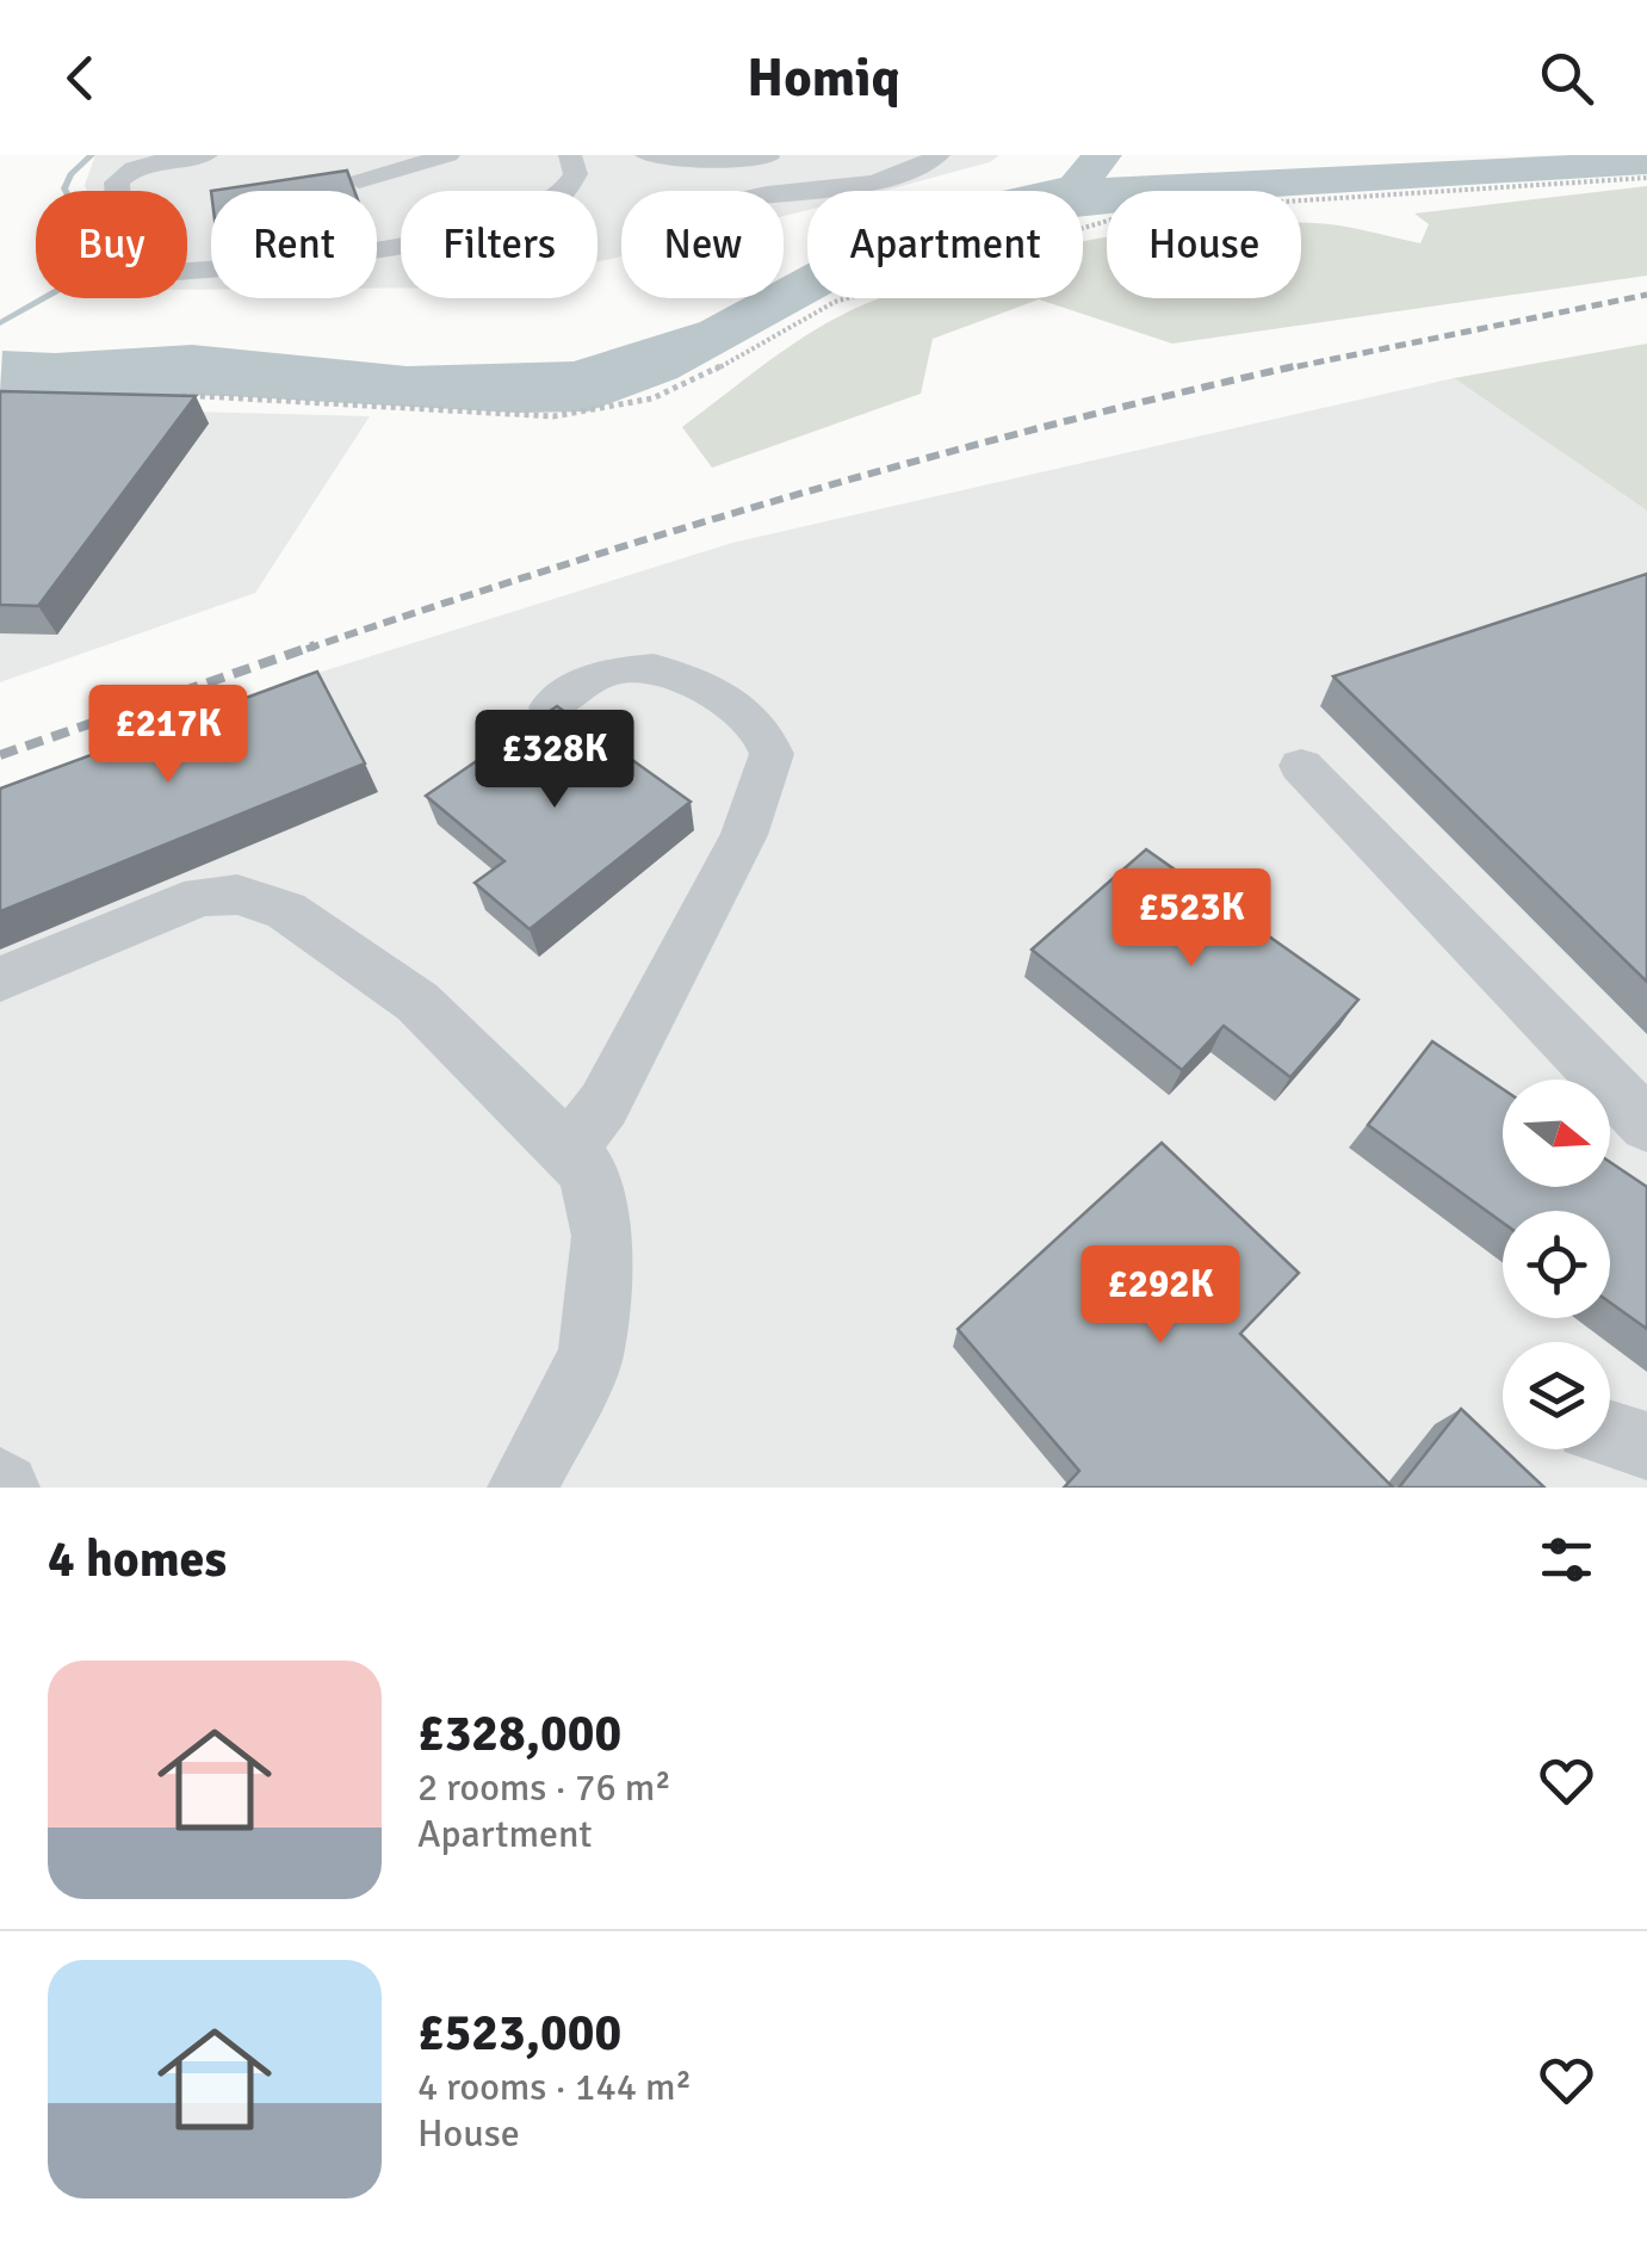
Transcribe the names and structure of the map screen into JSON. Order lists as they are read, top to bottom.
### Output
{
  "north": "right",
  "page": {
    "header": "Homiq",
    "chip": [
      "Buy",
      "Rent",
      "Filters",
      "New",
      "Apartment",
      "House"
    ],
    "price": [
      "£217K",
      "£328K",
      "£523K",
      "£292K"
    ],
    "heading": "4 homes",
    "list": [
      {
        "name": "£328,000",
        "note": "2 rooms · 76 m² · Apartment"
      },
      {
        "name": "£523,000",
        "note": "4 rooms · 144 m² · House"
      }
    ]
  }
}
